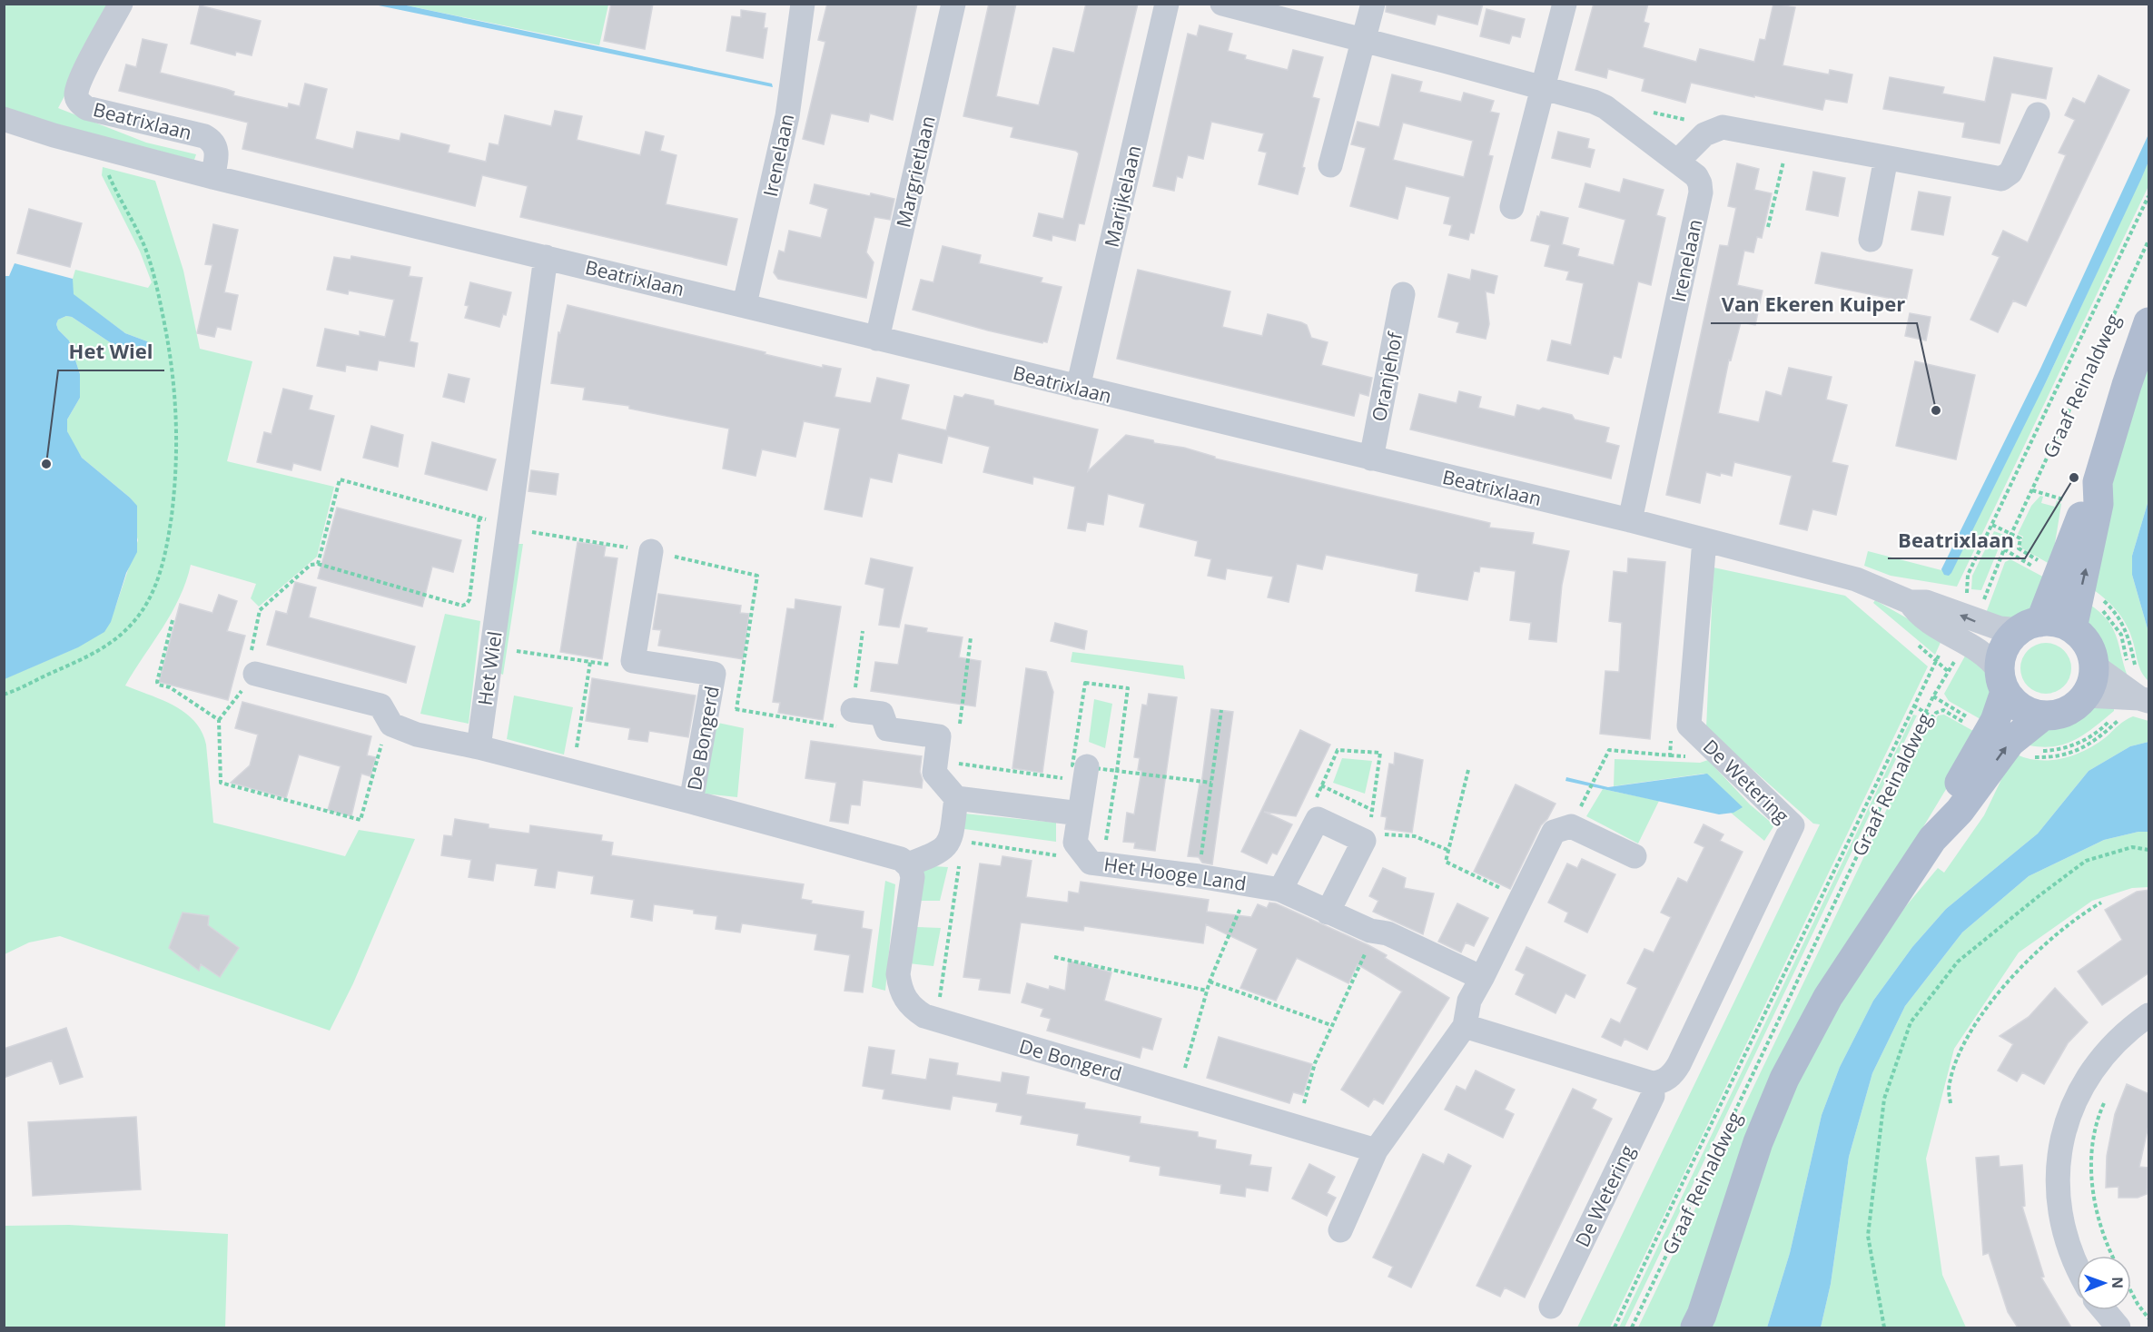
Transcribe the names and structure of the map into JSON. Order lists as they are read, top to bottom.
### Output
{
  "streets": {
    "main road": ["Graaf Reinaldweg"],
    "street": [
      "Beatrixlaan",
      "Irenelaan",
      "Margrietlaan",
      "Marijkelaan",
      "Oranjehof",
      "Het Wiel",
      "De Bongerd",
      "De Wetering",
      "Het Hooge Land"
    ]
  },
  "crossings": [
    ["Beatrixlaan", "Irenelaan"],
    ["Beatrixlaan", "Margrietlaan"],
    ["Beatrixlaan", "Marijkelaan"],
    ["Beatrixlaan", "Oranjehof"],
    ["Beatrixlaan", "Graaf Reinaldweg"],
    ["Beatrixlaan", "Het Wiel"],
    ["Beatrixlaan", "De Wetering"],
    ["Het Wiel", "De Bongerd"]
  ],
  "places": ["Van Ekeren Kuiper", "Het Wiel", "Beatrixlaan"],
  "north": "right"
}
